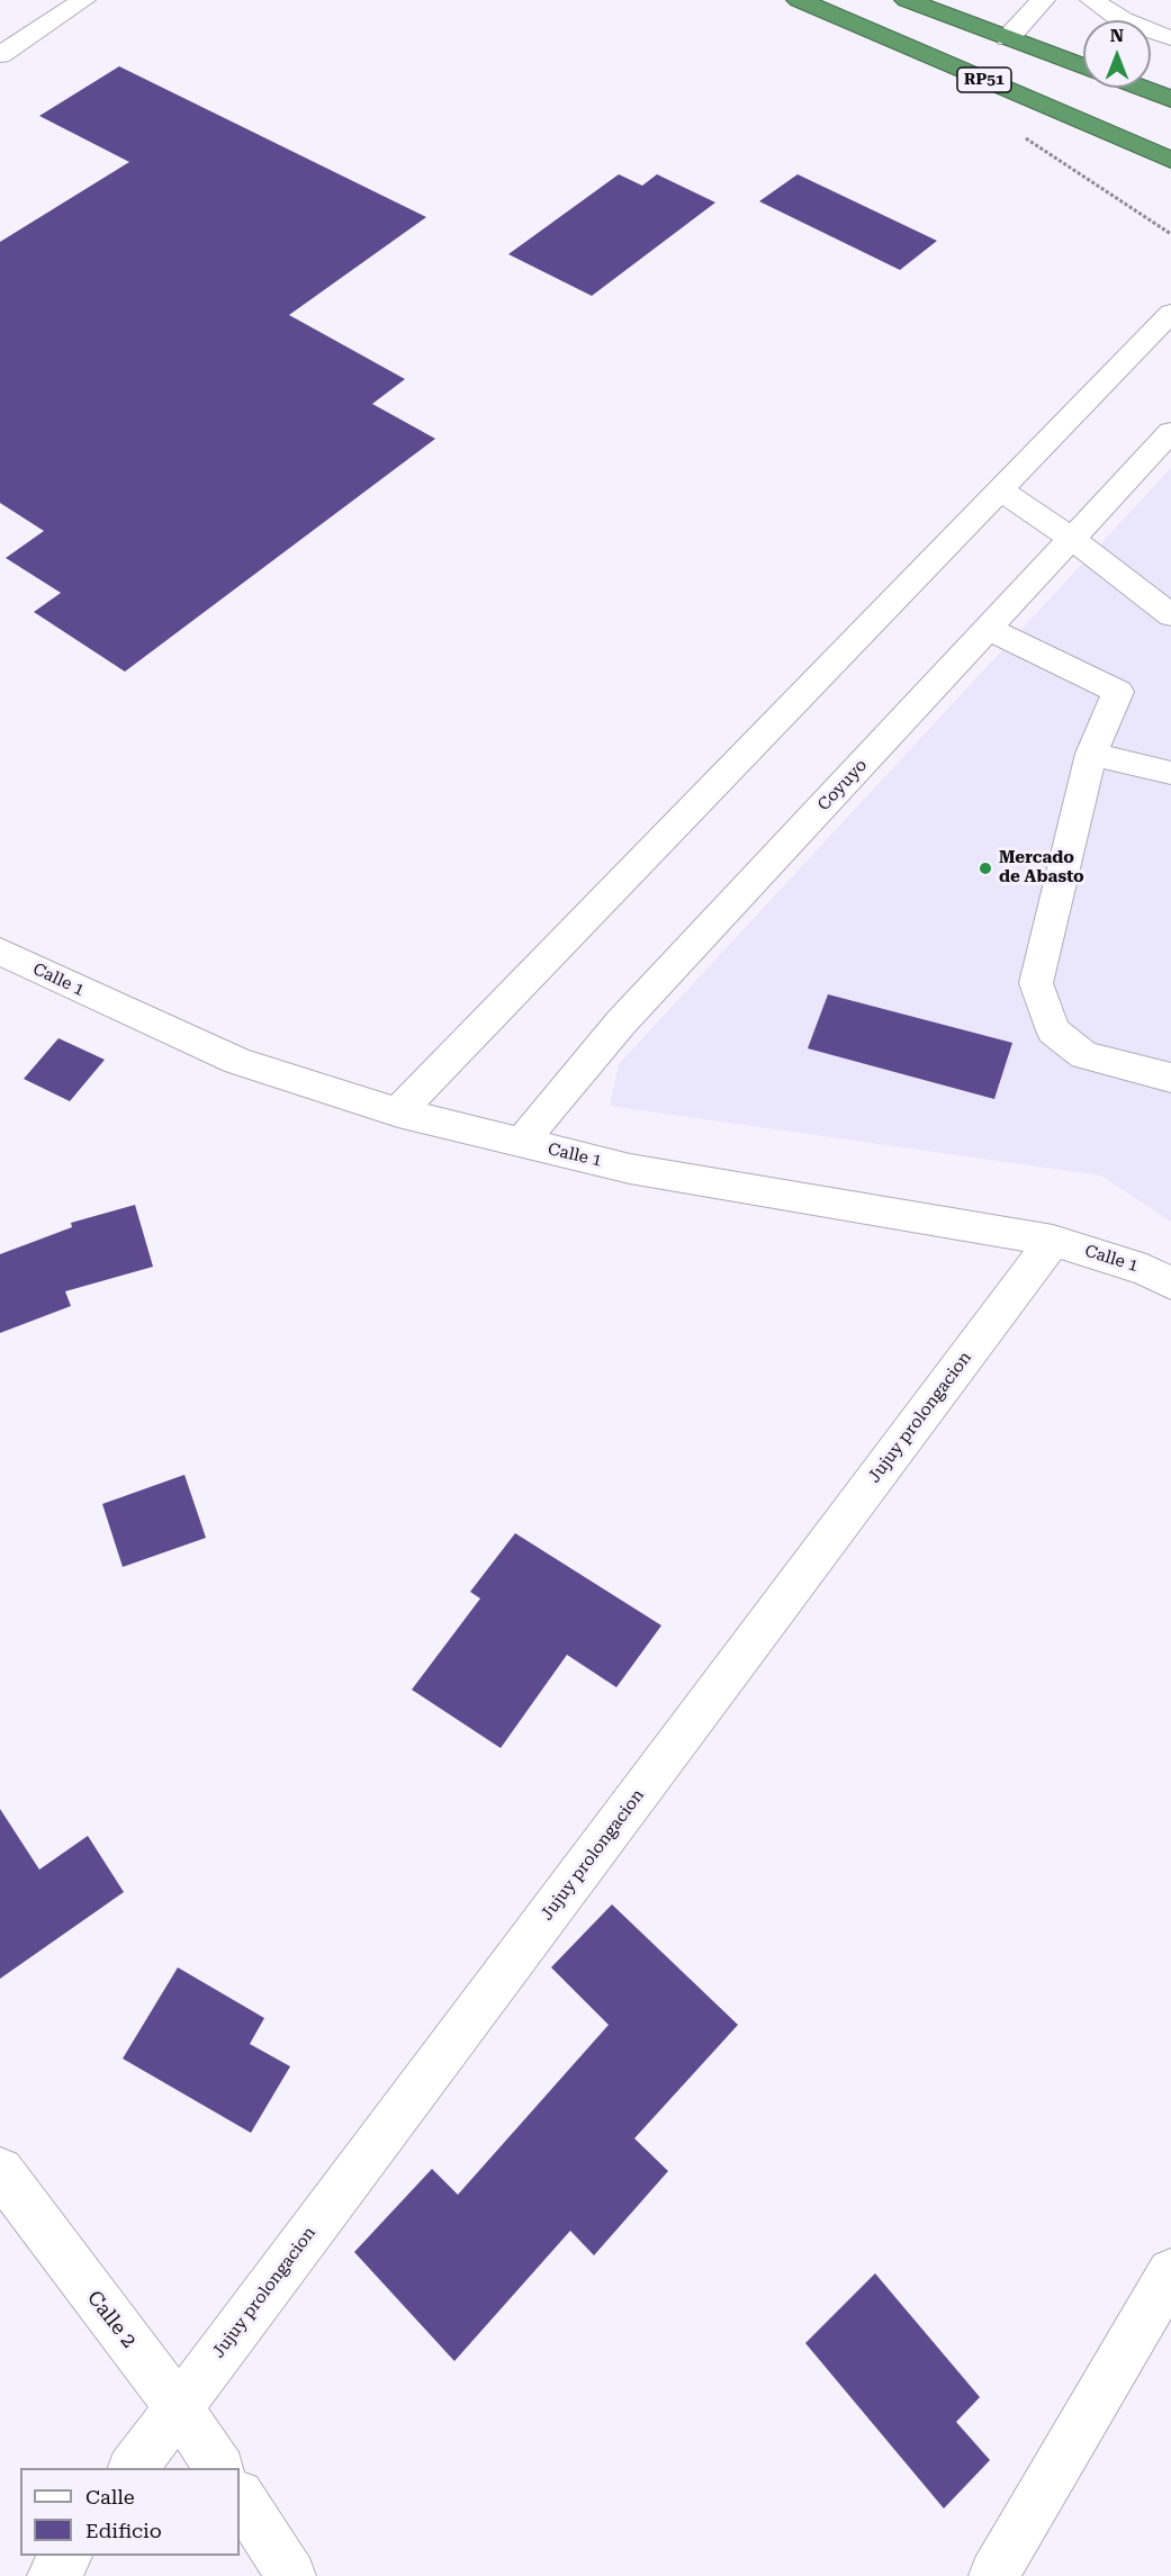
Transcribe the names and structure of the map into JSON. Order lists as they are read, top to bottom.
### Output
{
  "streets": {
    "highway": ["RP51"],
    "street": [
      "Coyuyo",
      "Calle 1",
      "Jujuy prolongacion",
      "Calle 2"
    ]
  },
  "crossings": [
    ["Coyuyo", "Calle 1"],
    ["Calle 1", "Jujuy prolongacion"],
    ["Jujuy prolongacion", "Calle 2"]
  ],
  "places": ["Mercado de Abasto"],
  "legend": ["Calle", "Edificio"],
  "north": "top"
}
